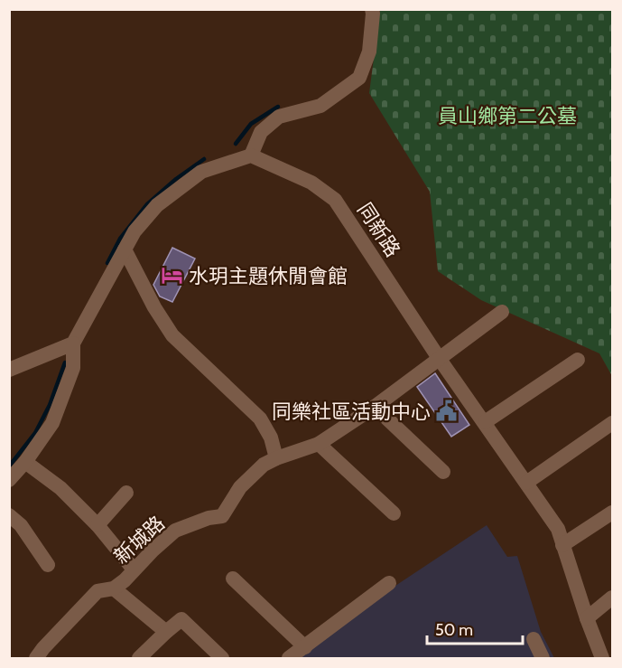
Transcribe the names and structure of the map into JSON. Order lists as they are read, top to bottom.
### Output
{
  "streets": {
    "street": ["同新路", "新城路"]
  },
  "crossings": [
    ["同新路", "新城路"]
  ],
  "parks": ["員山鄉第二公墓"],
  "places": {
    "hotel": ["水玥主題休閒會館"],
    "public building": ["同樂社區活動中心"]
  },
  "scale_bar": "50 m"
}
